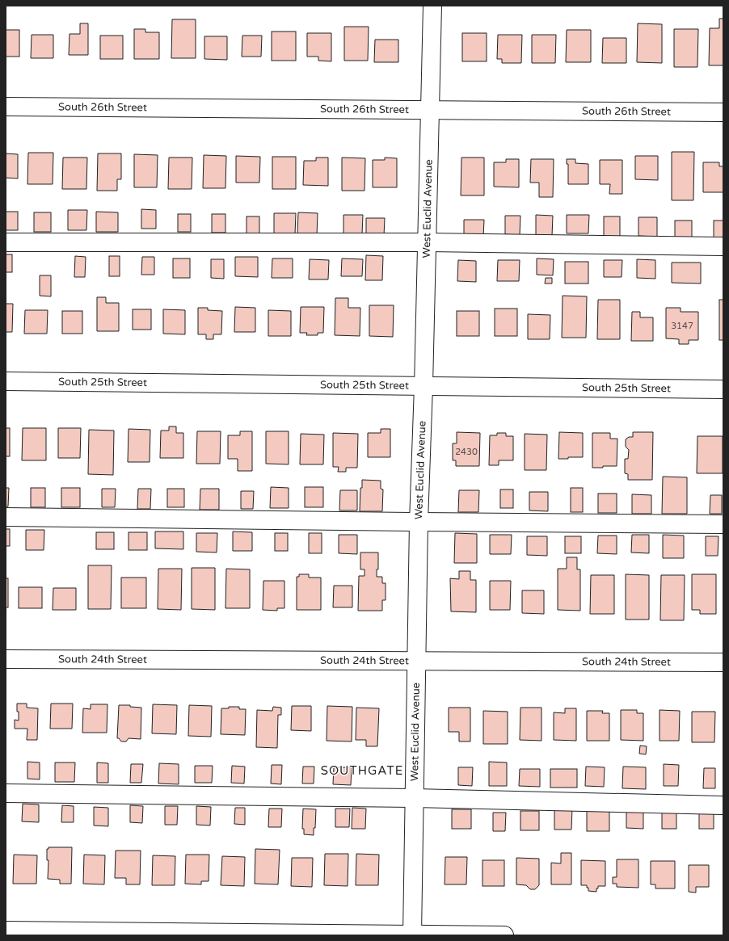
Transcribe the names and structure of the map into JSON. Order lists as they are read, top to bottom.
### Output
{
  "streets": {
    "street": [
      "South 26th Street",
      "West Euclid Avenue",
      "South 25th Street",
      "South 24th Street"
    ]
  },
  "crossings": [
    ["South 26th Street", "West Euclid Avenue"],
    ["West Euclid Avenue", "South 25th Street"],
    ["West Euclid Avenue", "South 24th Street"]
  ],
  "districts": ["SOUTHGATE"],
  "house_numbers": ["3147", "2430"]
}
